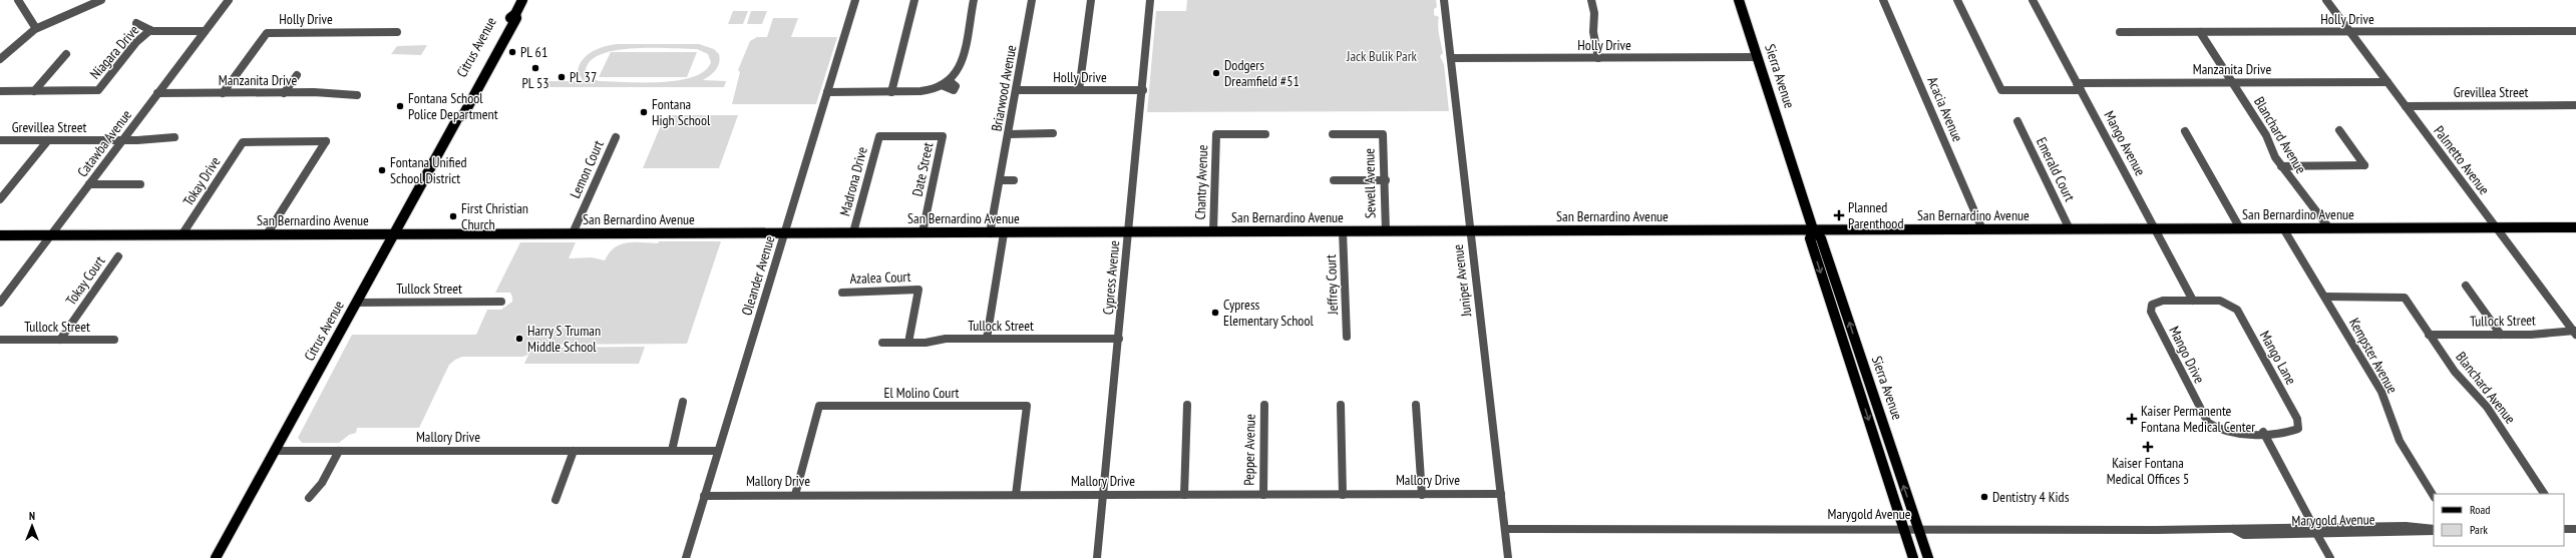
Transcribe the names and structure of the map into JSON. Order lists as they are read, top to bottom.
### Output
{
  "streets": {
    "main road": ["Citrus Avenue", "Sierra Avenue", "San Bernardino Avenue"],
    "street": [
      "Holly Drive",
      "Niagara Drive",
      "Manzanita Drive",
      "Briarwood Avenue",
      "Grevillea Street",
      "Acacia Avenue",
      "Blanchard Avenue",
      "Catawba Avenue",
      "Mango Avenue",
      "Palmetto Avenue",
      "Lemon Court",
      "Date Street",
      "Emerald Court",
      "Tokay Drive",
      "Madrona Drive",
      "Chantry Avenue",
      "Sewell Avenue",
      "Oleander Avenue",
      "Azalea Court",
      "Cypress Avenue",
      "Tokay Court",
      "Juniper Avenue",
      "Jeffrey Court",
      "Tullock Street",
      "Mango Drive",
      "Kempster Avenue",
      "Mango Lane",
      "El Molino Court",
      "Mallory Drive",
      "Pepper Avenue",
      "Marygold Avenue"
    ]
  },
  "crossings": [
    ["Holly Drive", "Manzanita Drive"],
    ["Holly Drive", "Sierra Avenue"],
    ["Holly Drive", "Briarwood Avenue"],
    ["Holly Drive", "Blanchard Avenue"],
    ["Holly Drive", "Palmetto Avenue"],
    ["Holly Drive", "Cypress Avenue"],
    ["Holly Drive", "Juniper Avenue"],
    ["Citrus Avenue", "San Bernardino Avenue"],
    ["Citrus Avenue", "Tullock Street"],
    ["Citrus Avenue", "Mallory Drive"],
    ["Manzanita Drive", "Blanchard Avenue"],
    ["Manzanita Drive", "Catawba Avenue"],
    ["Manzanita Drive", "Mango Avenue"],
    ["Manzanita Drive", "Palmetto Avenue"],
    ["Sierra Avenue", "San Bernardino Avenue"],
    ["Sierra Avenue", "Marygold Avenue"],
    ["Briarwood Avenue", "San Bernardino Avenue"],
    ["Grevillea Street", "Catawba Avenue"],
    ["Grevillea Street", "Palmetto Avenue"],
    ["Acacia Avenue", "San Bernardino Avenue"],
    ["Blanchard Avenue", "San Bernardino Avenue"],
    ["Blanchard Avenue", "Tullock Street"],
    ["Blanchard Avenue", "Kempster Avenue"],
    ["Catawba Avenue", "San Bernardino Avenue"],
    ["Mango Avenue", "San Bernardino Avenue"],
    ["Mango Avenue", "Mango Drive"],
    ["Mango Avenue", "Mango Lane"],
    ["Palmetto Avenue", "San Bernardino Avenue"],
    ["Palmetto Avenue", "Tullock Street"],
    ["Lemon Court", "San Bernardino Avenue"],
    ["Date Street", "Madrona Drive"],
    ["Date Street", "San Bernardino Avenue"],
    ["Emerald Court", "San Bernardino Avenue"],
    ["Tokay Drive", "San Bernardino Avenue"],
    ["Madrona Drive", "San Bernardino Avenue"],
    ["Chantry Avenue", "San Bernardino Avenue"],
    ["Sewell Avenue", "San Bernardino Avenue"],
    ["San Bernardino Avenue", "Oleander Avenue"],
    ["San Bernardino Avenue", "Cypress Avenue"],
    ["San Bernardino Avenue", "Juniper Avenue"],
    ["San Bernardino Avenue", "Jeffrey Court"],
    ["San Bernardino Avenue", "Kempster Avenue"],
    ["Oleander Avenue", "Mallory Drive"],
    ["Azalea Court", "Tullock Street"],
    ["Cypress Avenue", "Tullock Street"],
    ["Cypress Avenue", "Mallory Drive"],
    ["Tokay Court", "Tullock Street"],
    ["Juniper Avenue", "Mallory Drive"],
    ["Juniper Avenue", "Marygold Avenue"],
    ["Mango Drive", "Mango Lane"],
    ["El Molino Court", "Mallory Drive"],
    ["Mallory Drive", "Pepper Avenue"]
  ],
  "parks": ["Jack Bulik Park"],
  "places": {
    "other": [
      "PL 61",
      "PL 53",
      "Dodgers Dreamfield #51",
      "PL 37",
      "Fontana School Police Department",
      "Fontana High School",
      "Fontana Unified School District",
      "First Christian Church",
      "Cypress Elementary School",
      "Harry S Truman Middle School",
      "Dentistry 4 Kids"
    ],
    "health": ["Planned Parenthood", "Kaiser Permanente Fontana Medical Center", "Kaiser Fontana Medical Offices 5"]
  },
  "legend": ["Road", "Park"],
  "north": "top"
}
